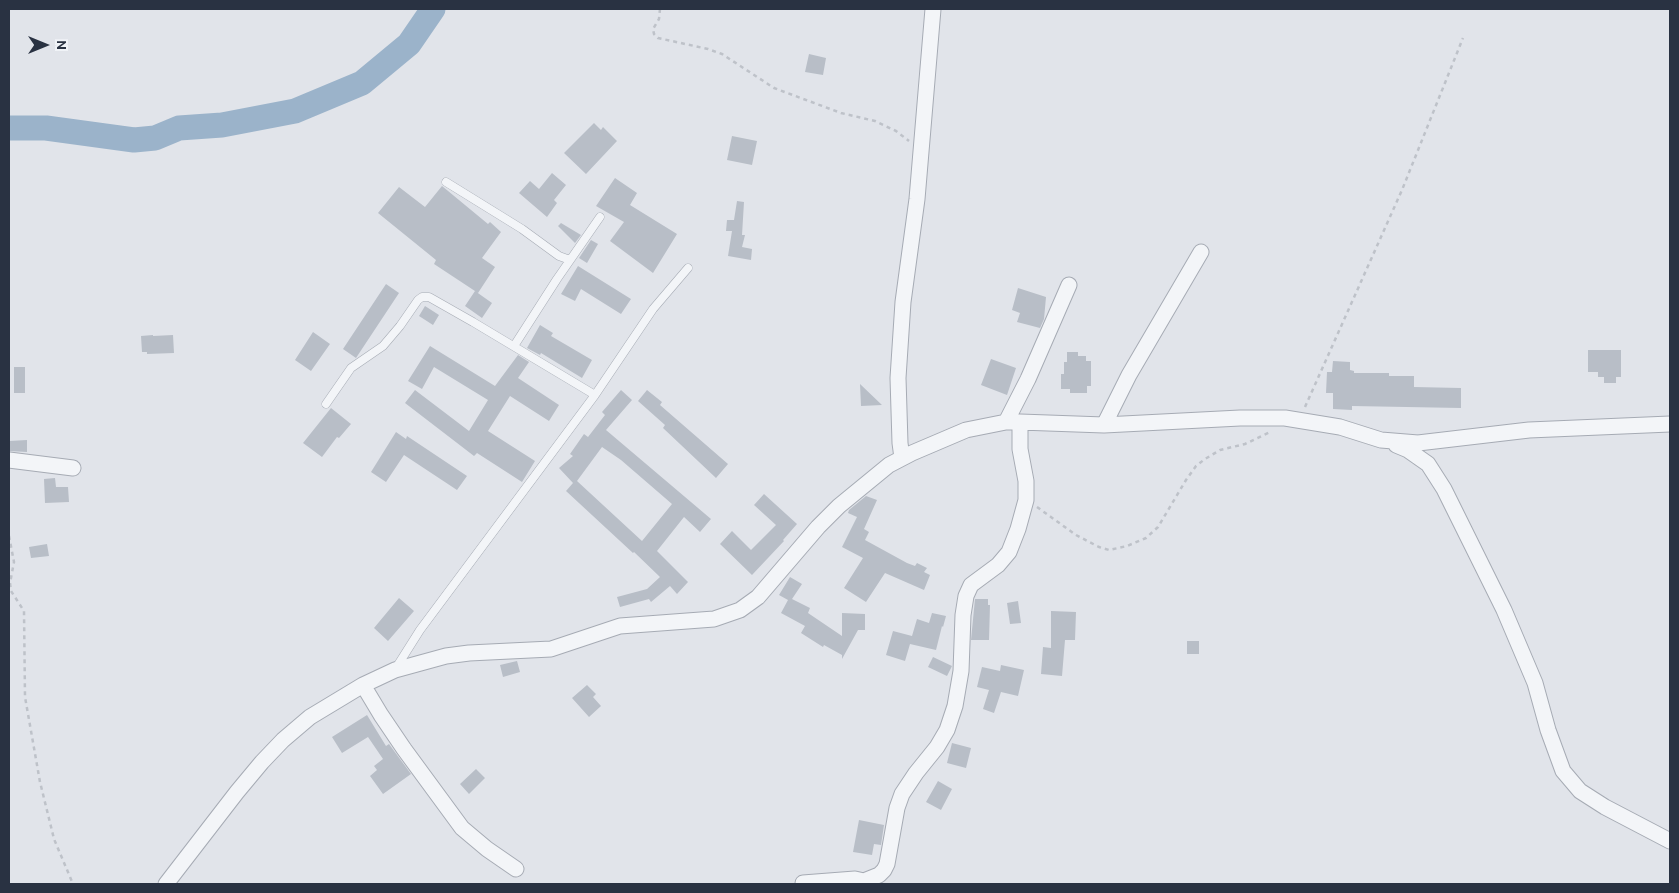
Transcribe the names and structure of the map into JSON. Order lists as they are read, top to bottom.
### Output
{
  "north": "right"
}
